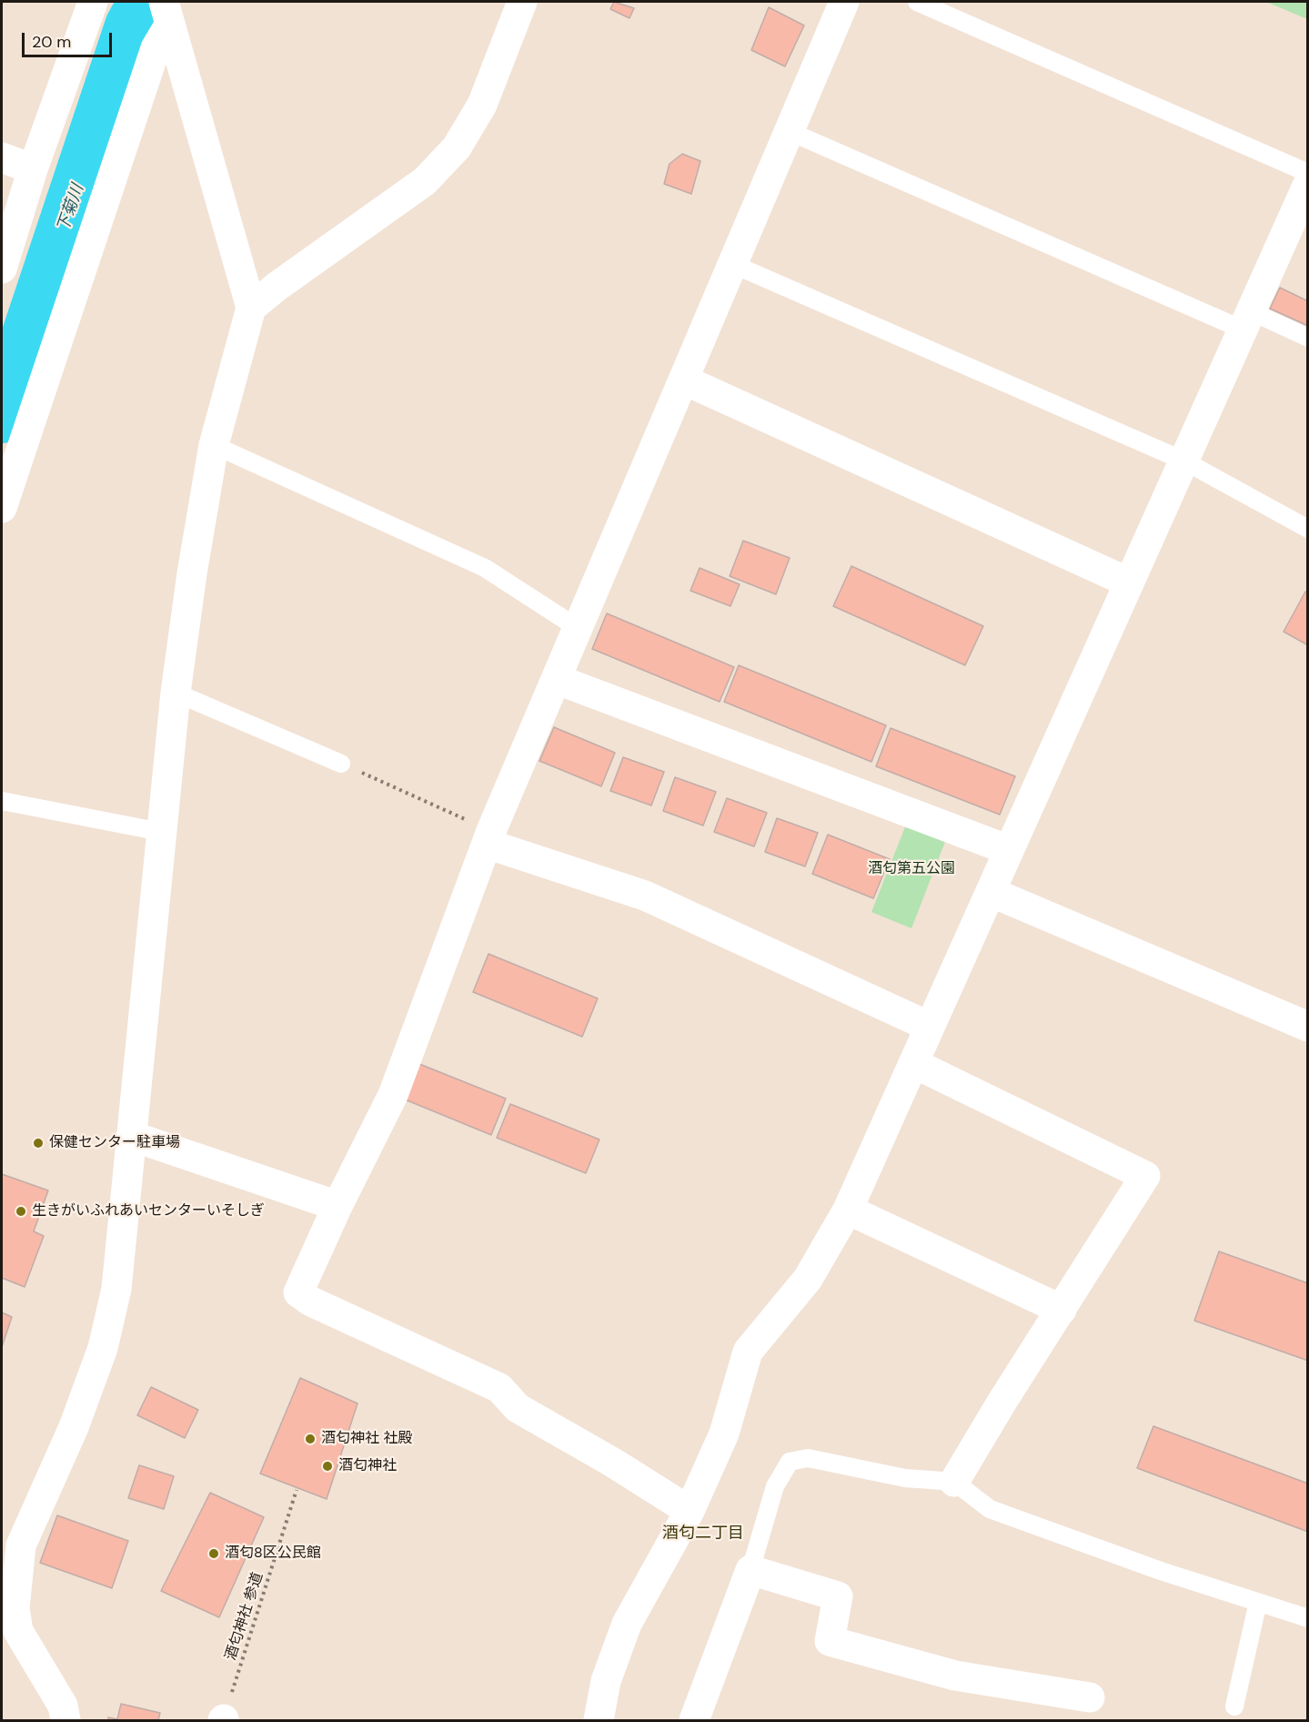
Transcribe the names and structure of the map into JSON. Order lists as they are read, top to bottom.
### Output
{
  "streets": {
    "path": ["酒匂神社 参道"]
  },
  "districts": ["酒匂二丁目"],
  "water": ["下菊川"],
  "parks": ["酒匂第五公園"],
  "places": [
    "保健センター駐車場",
    "生きがいふれあいセンターいそしぎ",
    "酒匂神社 社殿",
    "酒匂神社",
    "酒匂8区公民館"
  ],
  "scale_bar": "20 m"
}
